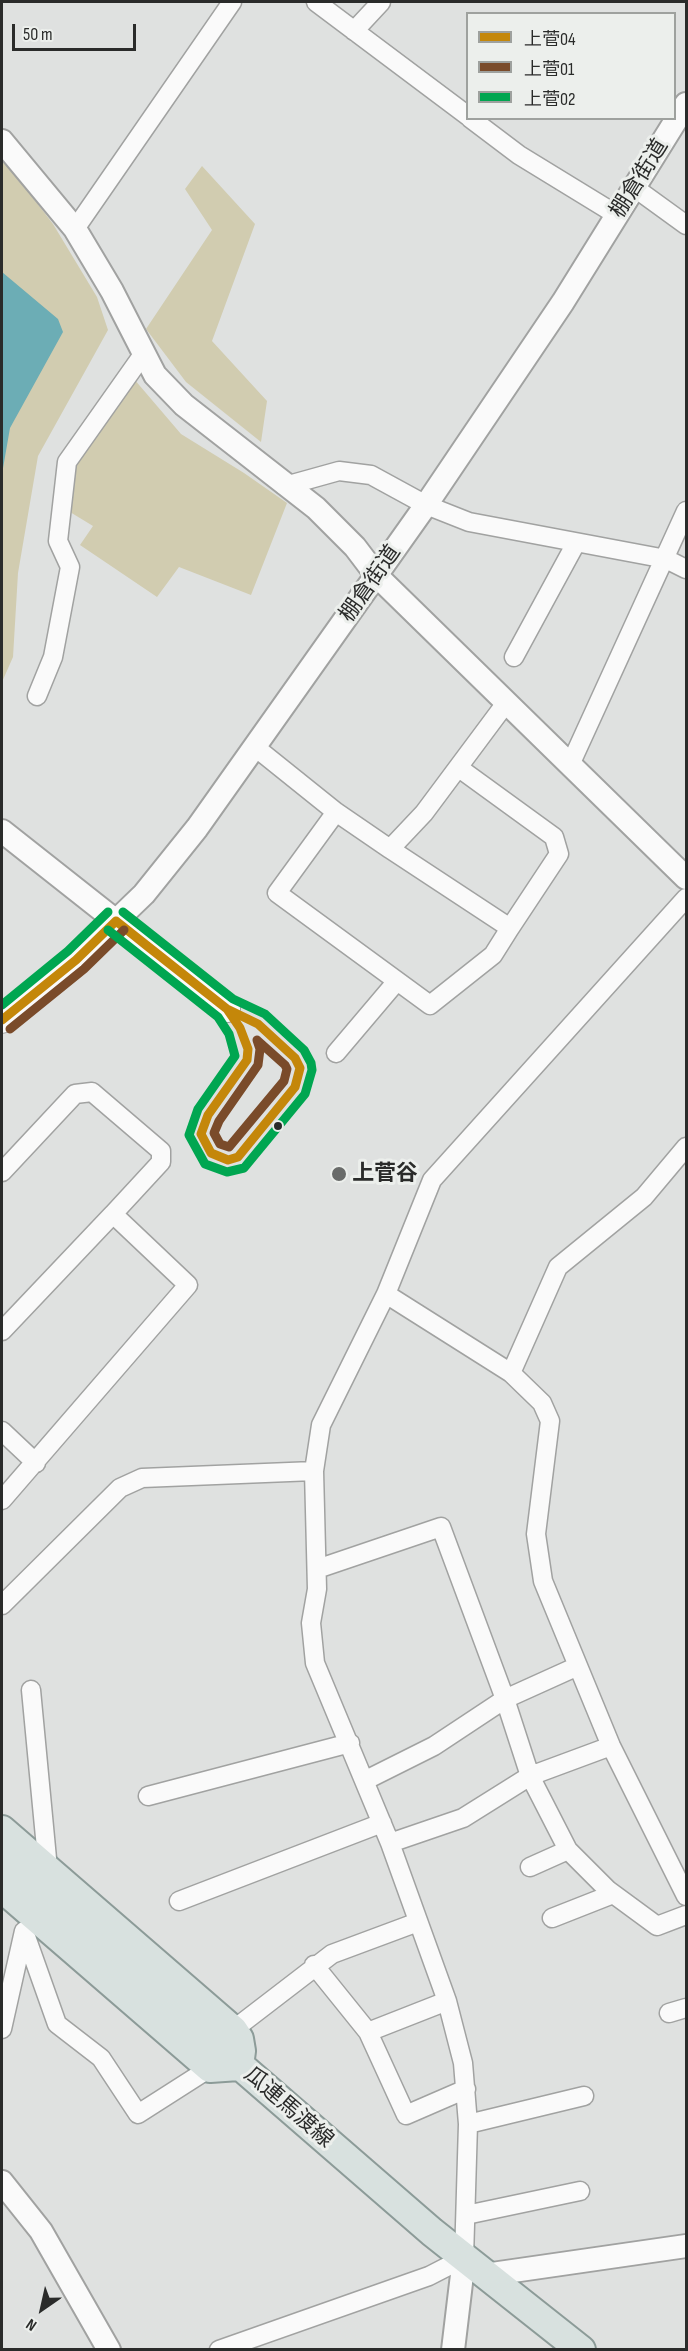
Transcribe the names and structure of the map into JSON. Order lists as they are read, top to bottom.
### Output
{
  "streets": {
    "main road": ["棚倉街道", "瓜連馬渡線"]
  },
  "places": ["上菅谷"],
  "lines": ["transit line 上菅02", "transit line 上菅04", "transit line 上菅01"],
  "legend": ["上菅04", "上菅01", "上菅02"],
  "scale_bar": "50 m",
  "north": "bottom left"
}
